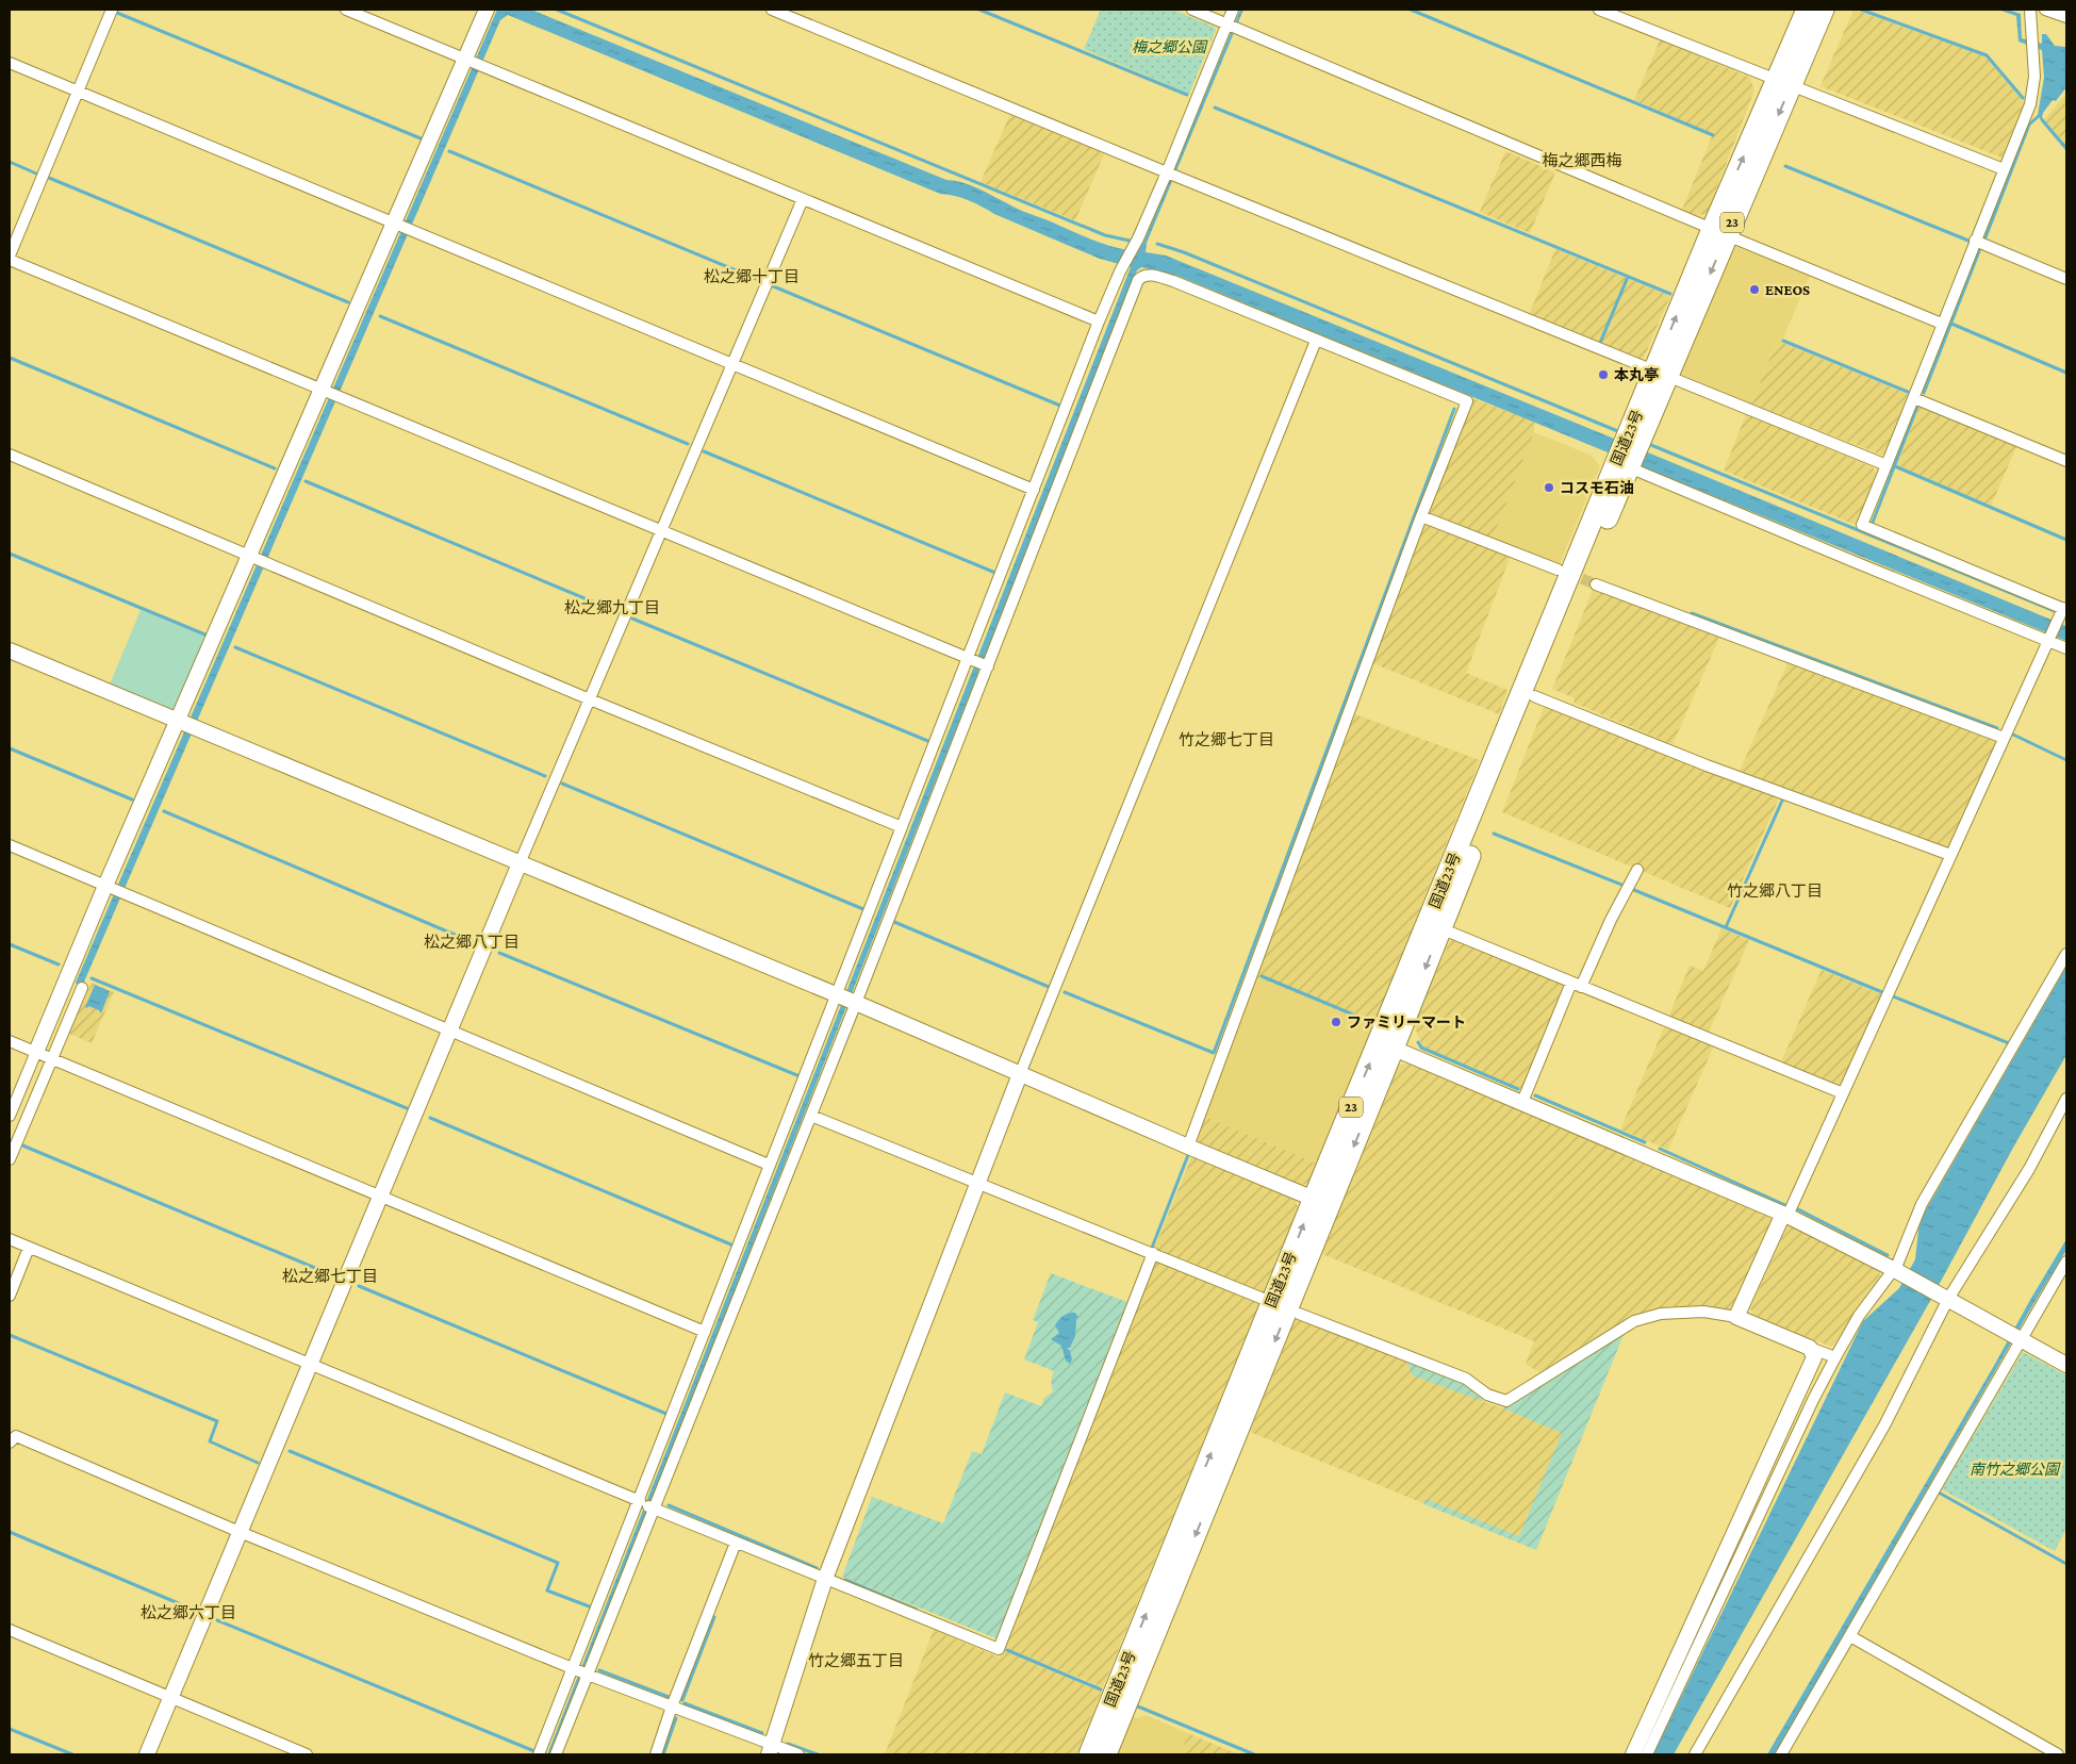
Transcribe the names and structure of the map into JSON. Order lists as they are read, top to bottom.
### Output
{
  "streets": {
    "highway": ["23", "国道23号"]
  },
  "districts": [
    "梅之郷西梅",
    "松之郷十丁目",
    "松之郷九丁目",
    "竹之郷七丁目",
    "竹之郷八丁目",
    "松之郷八丁目",
    "松之郷七丁目",
    "松之郷六丁目",
    "竹之郷五丁目"
  ],
  "parks": ["梅之郷公園", "南竹之郷公園"],
  "places": [
    "ENEOS",
    "本丸亭",
    "コスモ石油",
    "ファミリーマート"
  ]
}
